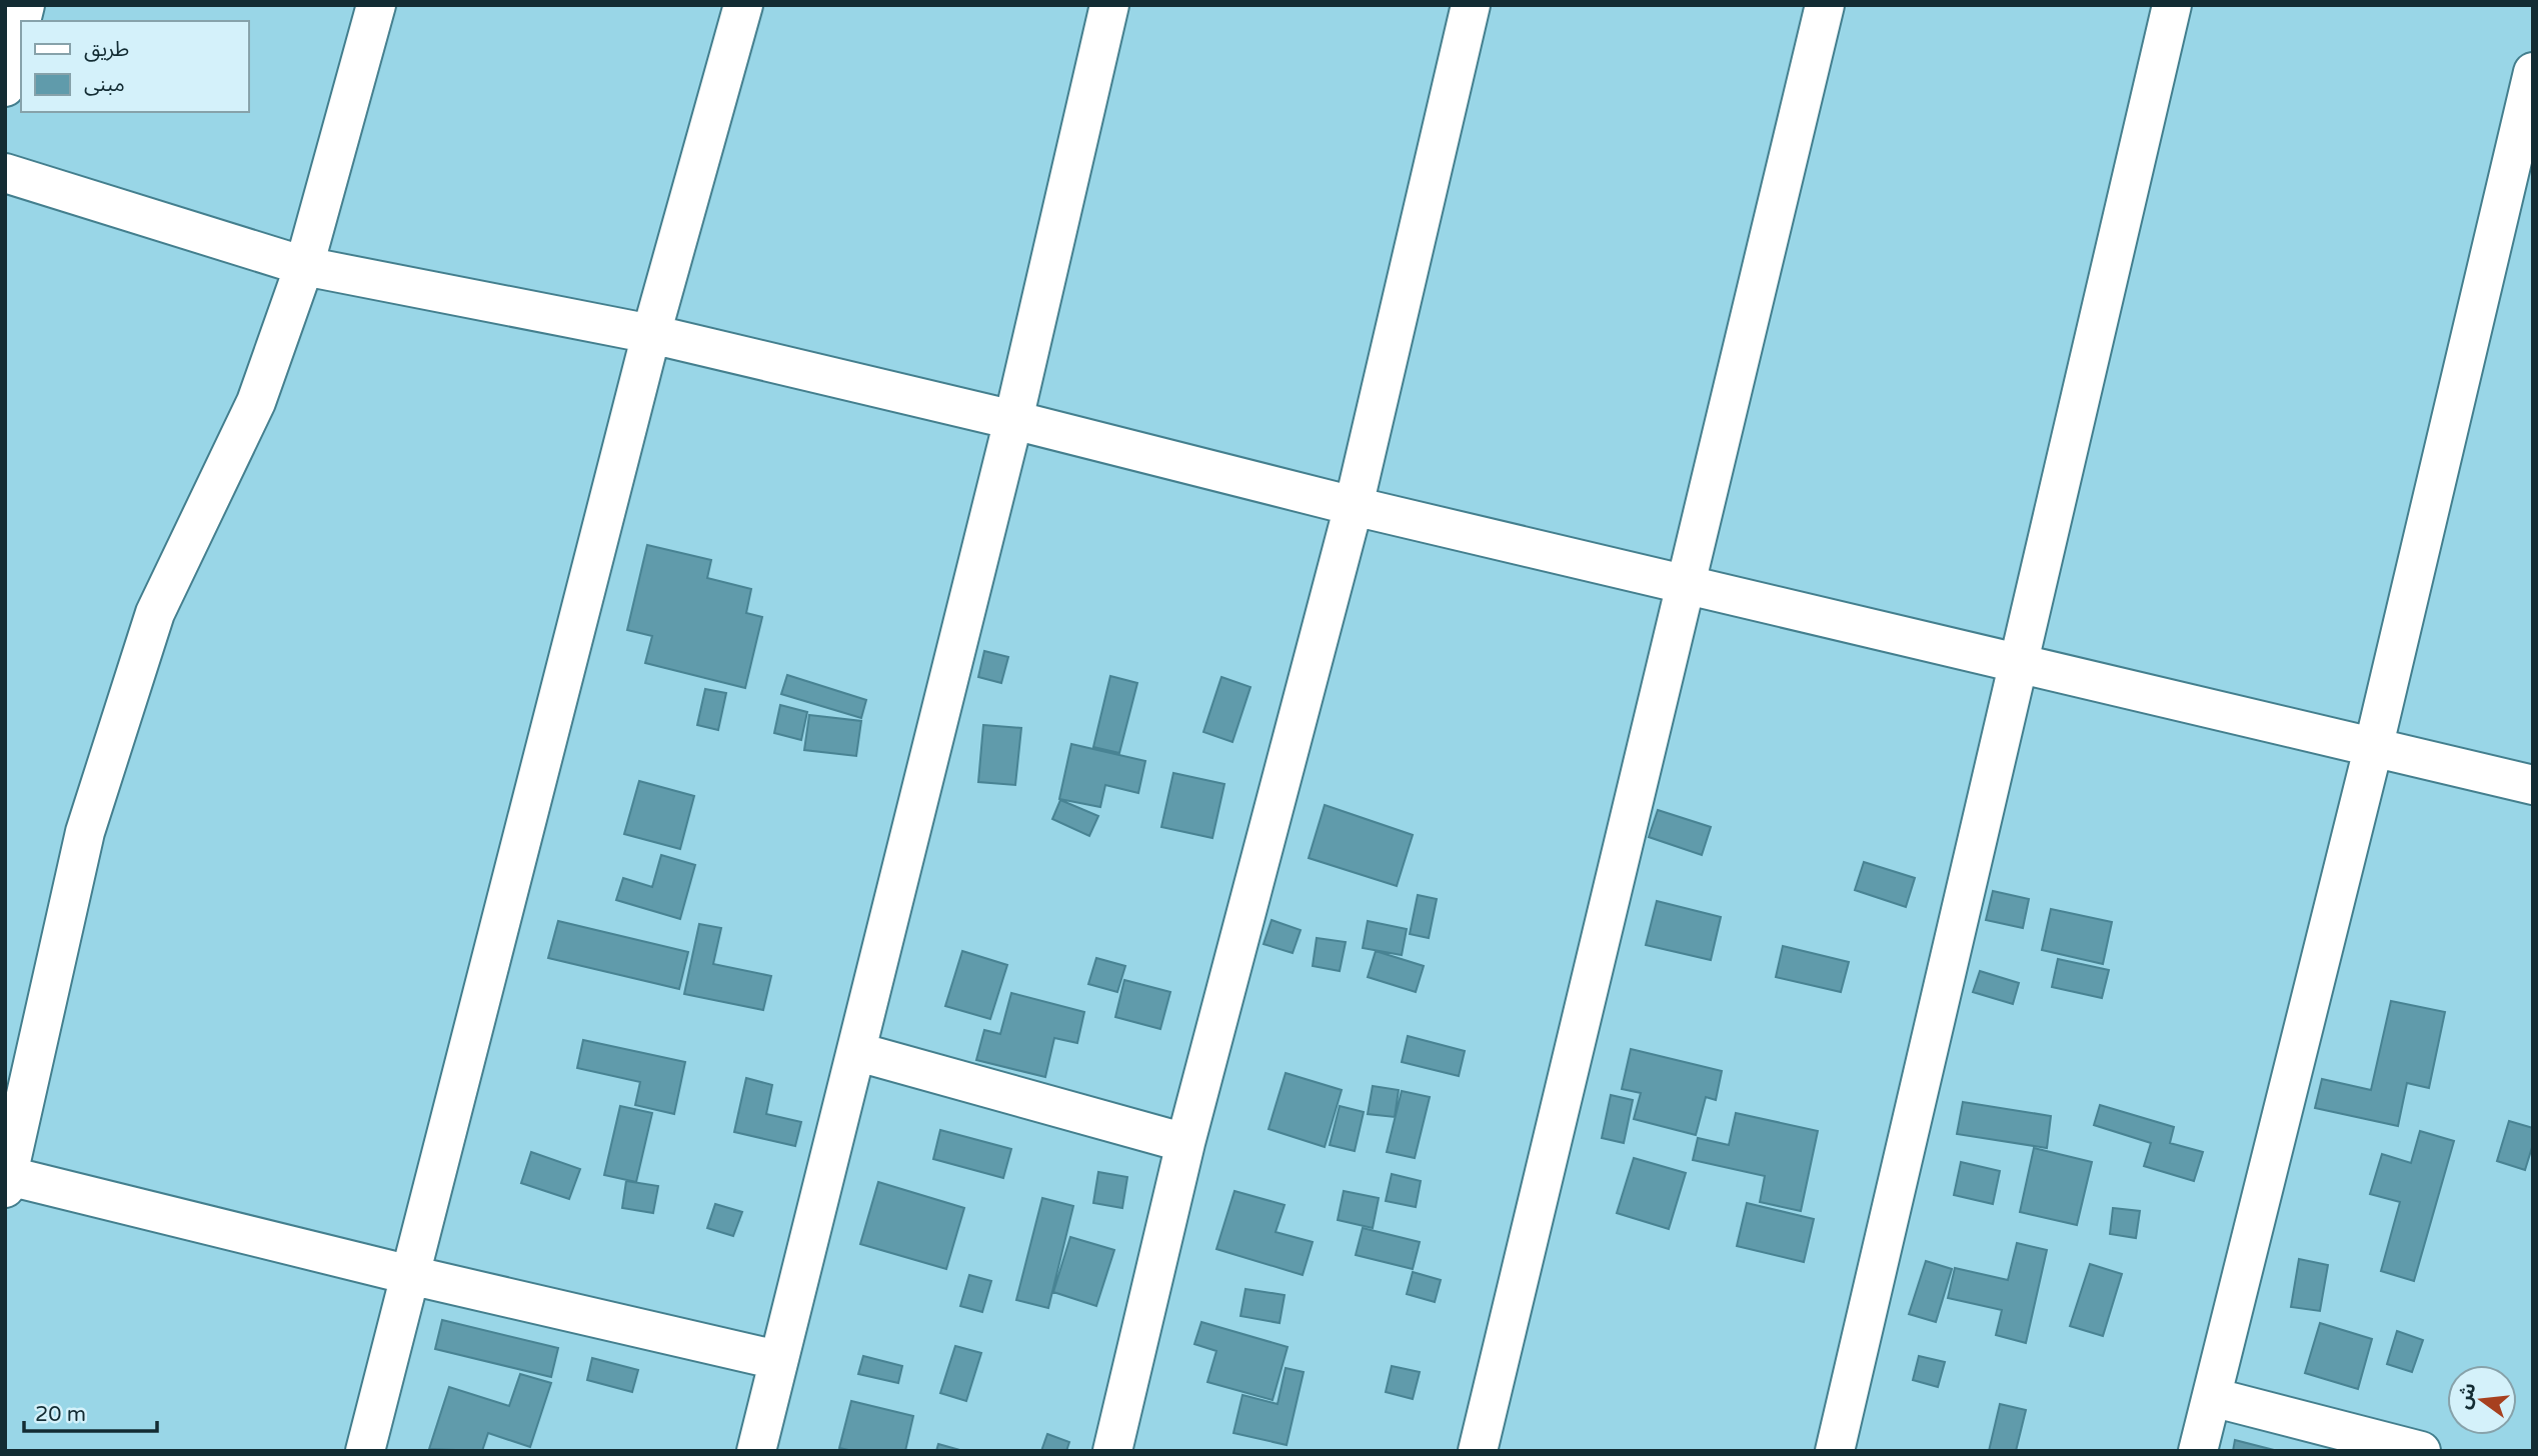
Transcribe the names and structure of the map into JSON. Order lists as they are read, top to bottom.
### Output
{
  "legend": ["طريق", "مبنى"],
  "scale_bar": "20 m",
  "north": "left"
}
